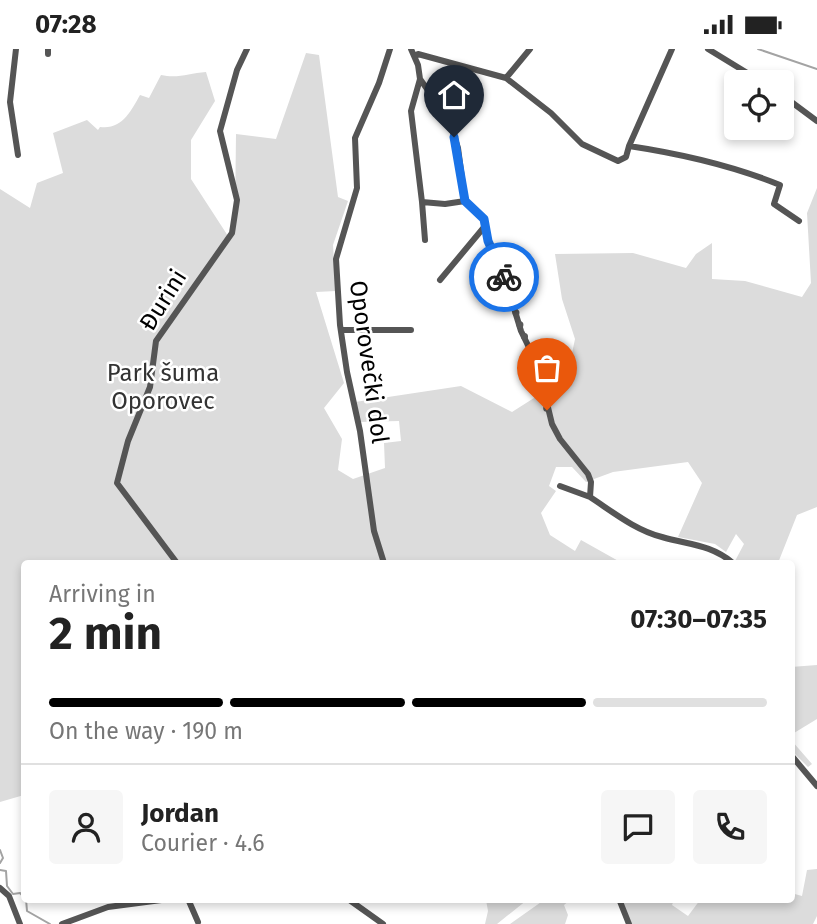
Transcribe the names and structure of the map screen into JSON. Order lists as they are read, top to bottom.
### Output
{
  "streets": {
    "street": ["Đurini", "Oporovečki dol"]
  },
  "parks": ["Park šuma Oporovec"],
  "page": {
    "status": "07:28",
    "heading": ["2 min", "Arriving in", "07:30–07:35"],
    "panel": ["Jordan", "Courier · 4.6"],
    "bar": "On the way · 190 m"
  }
}
